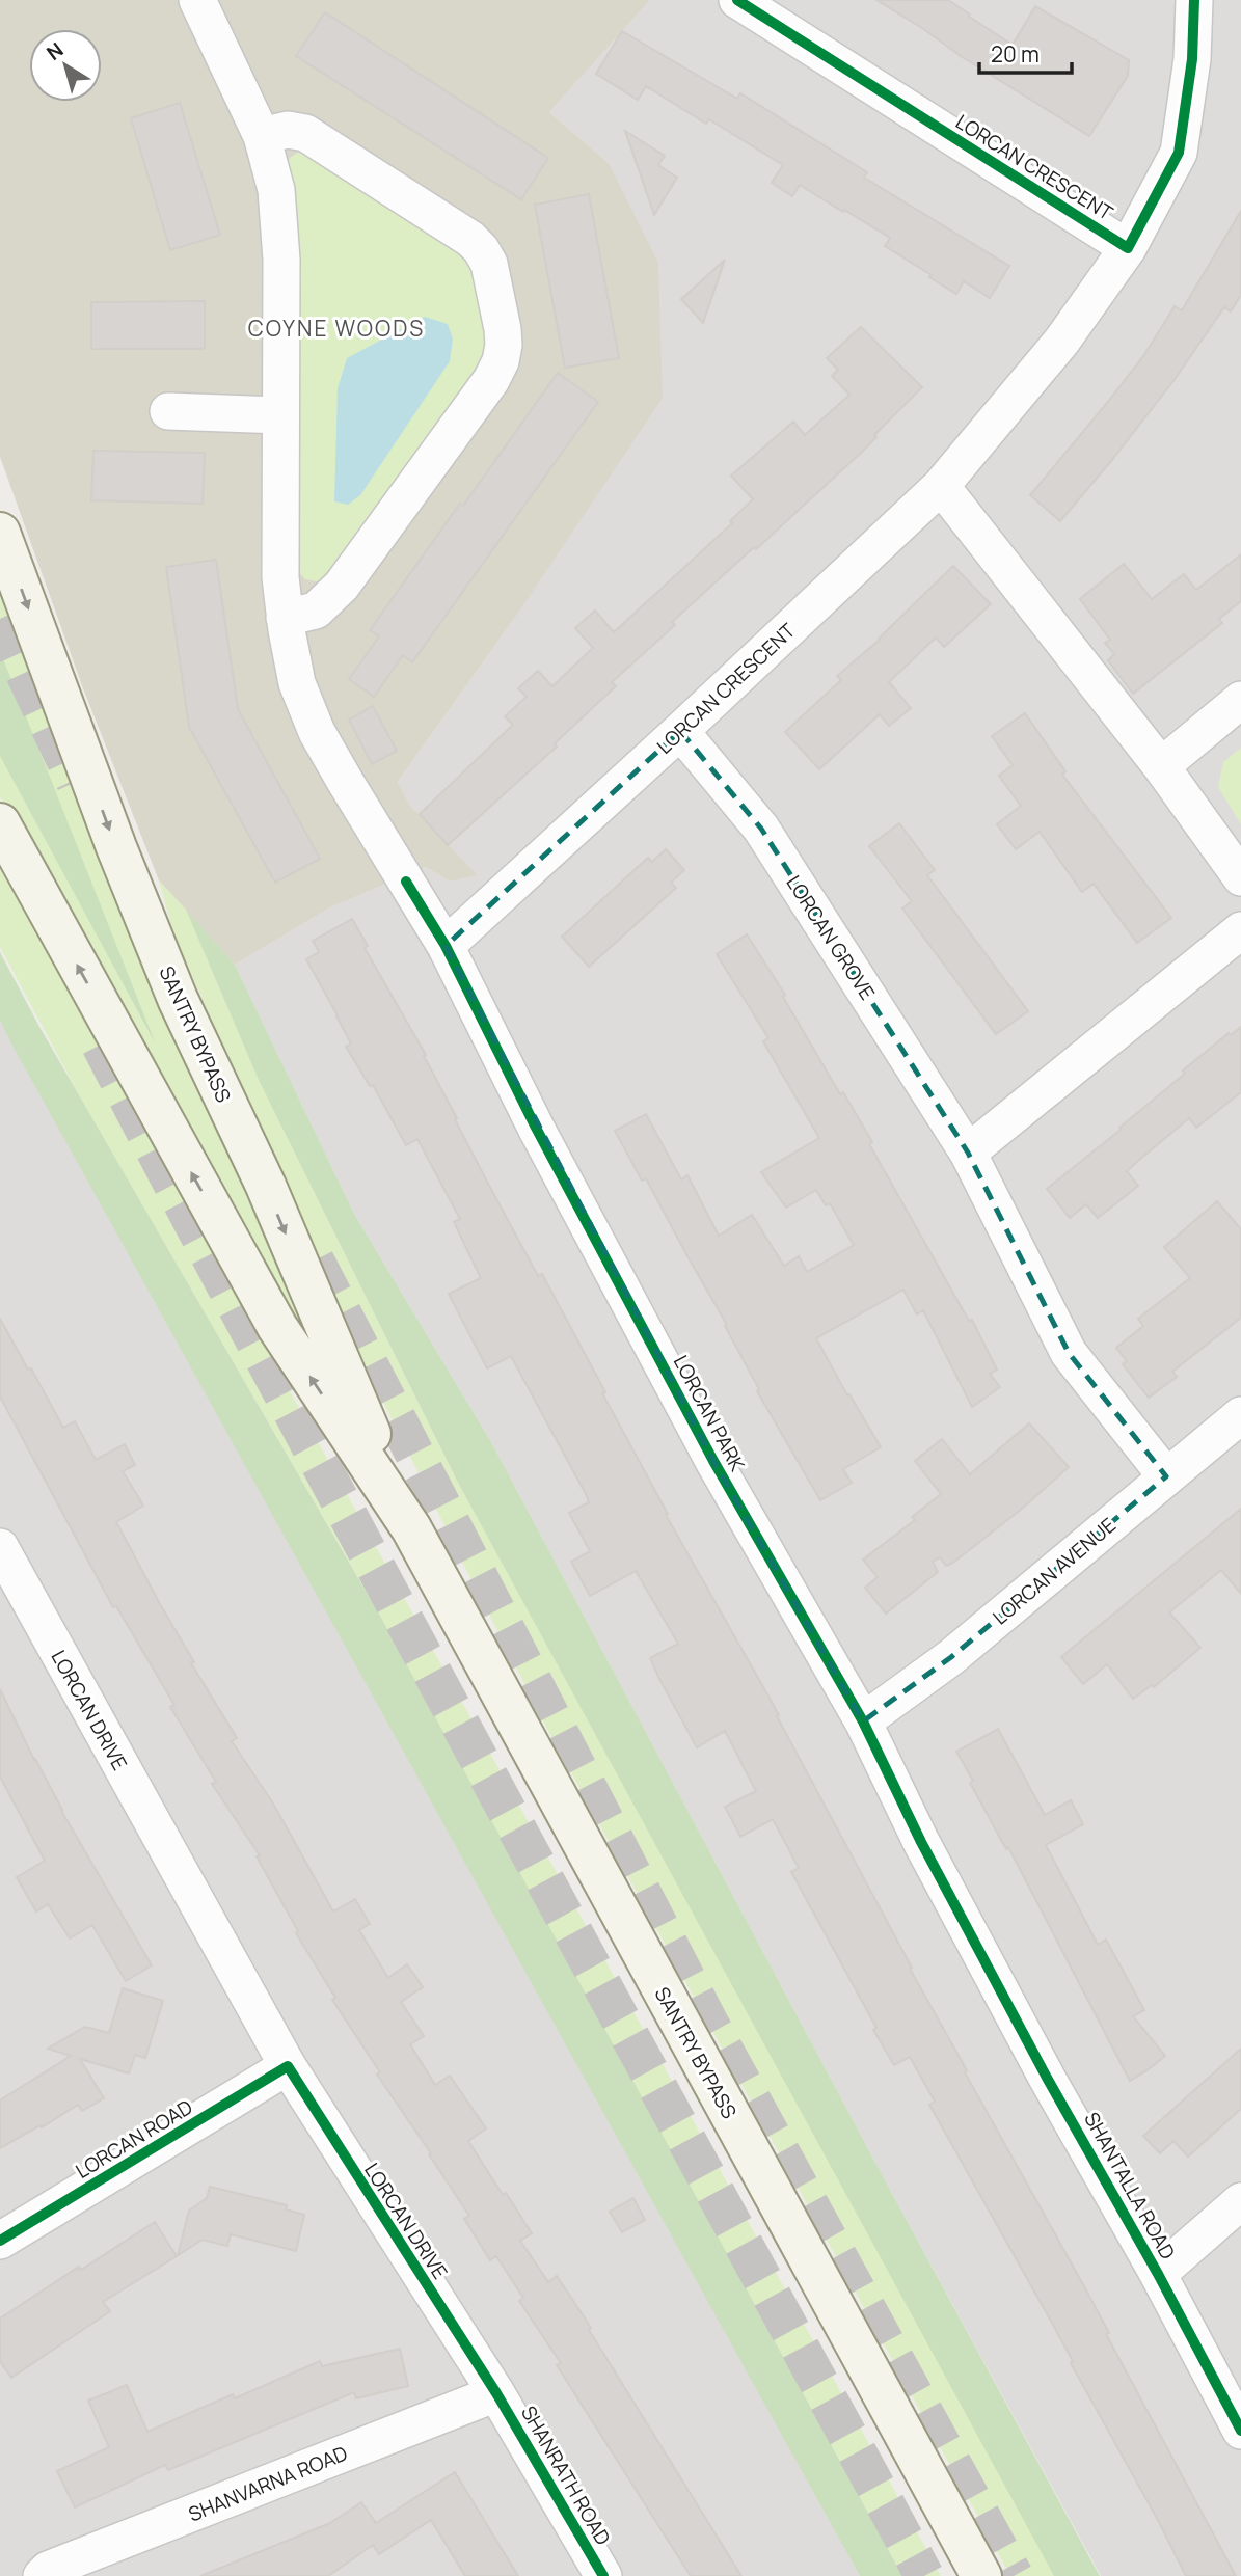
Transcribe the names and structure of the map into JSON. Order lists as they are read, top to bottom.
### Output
{
  "streets": {
    "main road": ["SANTRY BYPASS"],
    "street": [
      "LORCAN CRESCENT",
      "LORCAN GROVE",
      "LORCAN PARK",
      "LORCAN AVENUE",
      "LORCAN DRIVE",
      "LORCAN ROAD",
      "SHANTALLA ROAD",
      "SHANRATH ROAD",
      "SHANVARNA ROAD"
    ]
  },
  "crossings": [
    ["LORCAN CRESCENT", "LORCAN GROVE"],
    ["LORCAN CRESCENT", "LORCAN PARK"],
    ["LORCAN GROVE", "LORCAN AVENUE"],
    ["LORCAN PARK", "LORCAN AVENUE"],
    ["LORCAN PARK", "SHANTALLA ROAD"],
    ["LORCAN DRIVE", "LORCAN ROAD"],
    ["LORCAN DRIVE", "SHANRATH ROAD"],
    ["LORCAN DRIVE", "SHANVARNA ROAD"],
    ["SHANRATH ROAD", "SHANVARNA ROAD"]
  ],
  "districts": ["COYNE WOODS"],
  "scale_bar": "20 m",
  "north": "top left"
}
